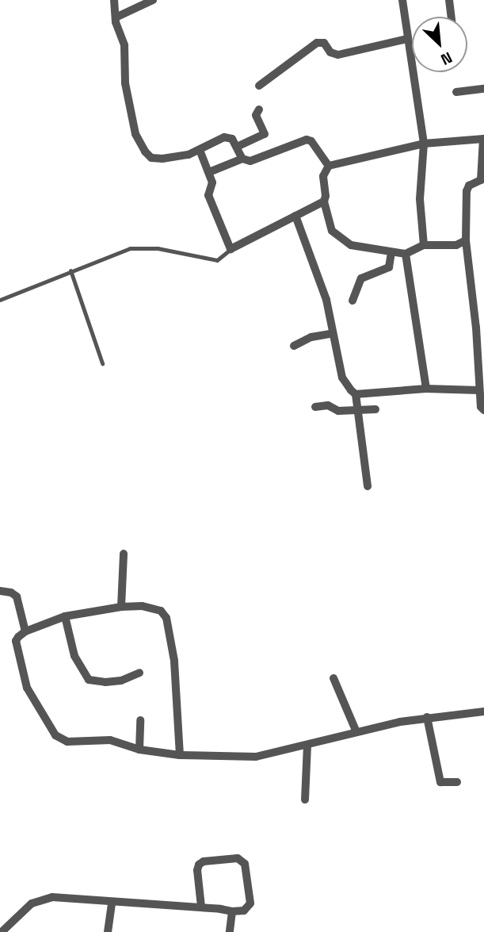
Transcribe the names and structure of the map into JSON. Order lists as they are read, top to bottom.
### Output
{
  "north": "bottom right"
}
